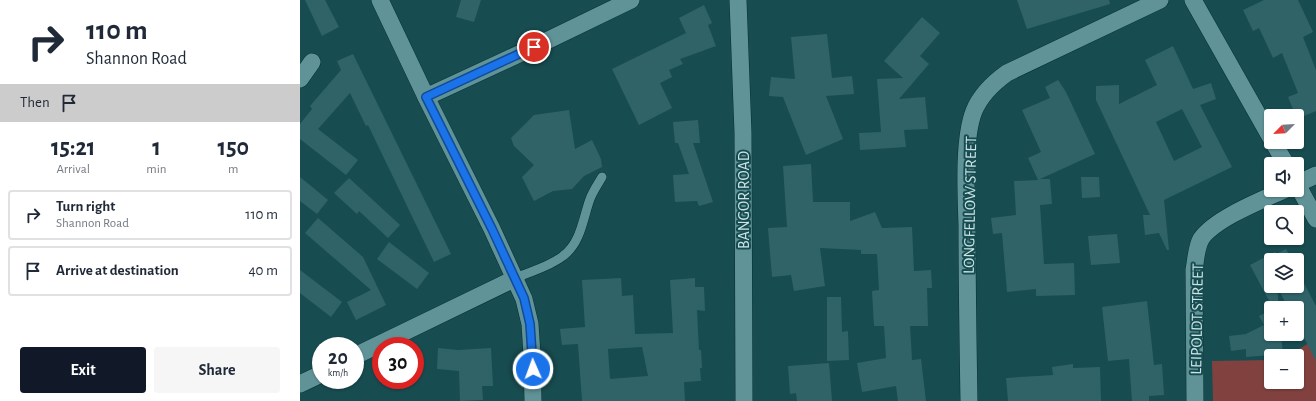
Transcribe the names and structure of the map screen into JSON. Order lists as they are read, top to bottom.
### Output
{
  "streets": {
    "street": ["BANGOR ROAD", "LONGFELLOW STREET", "LEIPOLDT STREET"]
  },
  "north": "bottom left",
  "page": {
    "turn": ["110 m", "Shannon Road"],
    "then": "Then",
    "map_buttons": ["+", "−"],
    "eta": [
      "15:21",
      "Arrival",
      "1",
      "min",
      "150",
      "m"
    ],
    "list": [
      {
        "name": "Turn right",
        "note": "Shannon Road",
        "value": "110 m"
      },
      {
        "name": "Arrive at destination",
        "value": "40 m"
      }
    ],
    "speed": "20 km/h",
    "limit": "30",
    "buttons": ["Exit", "Share"]
  }
}
